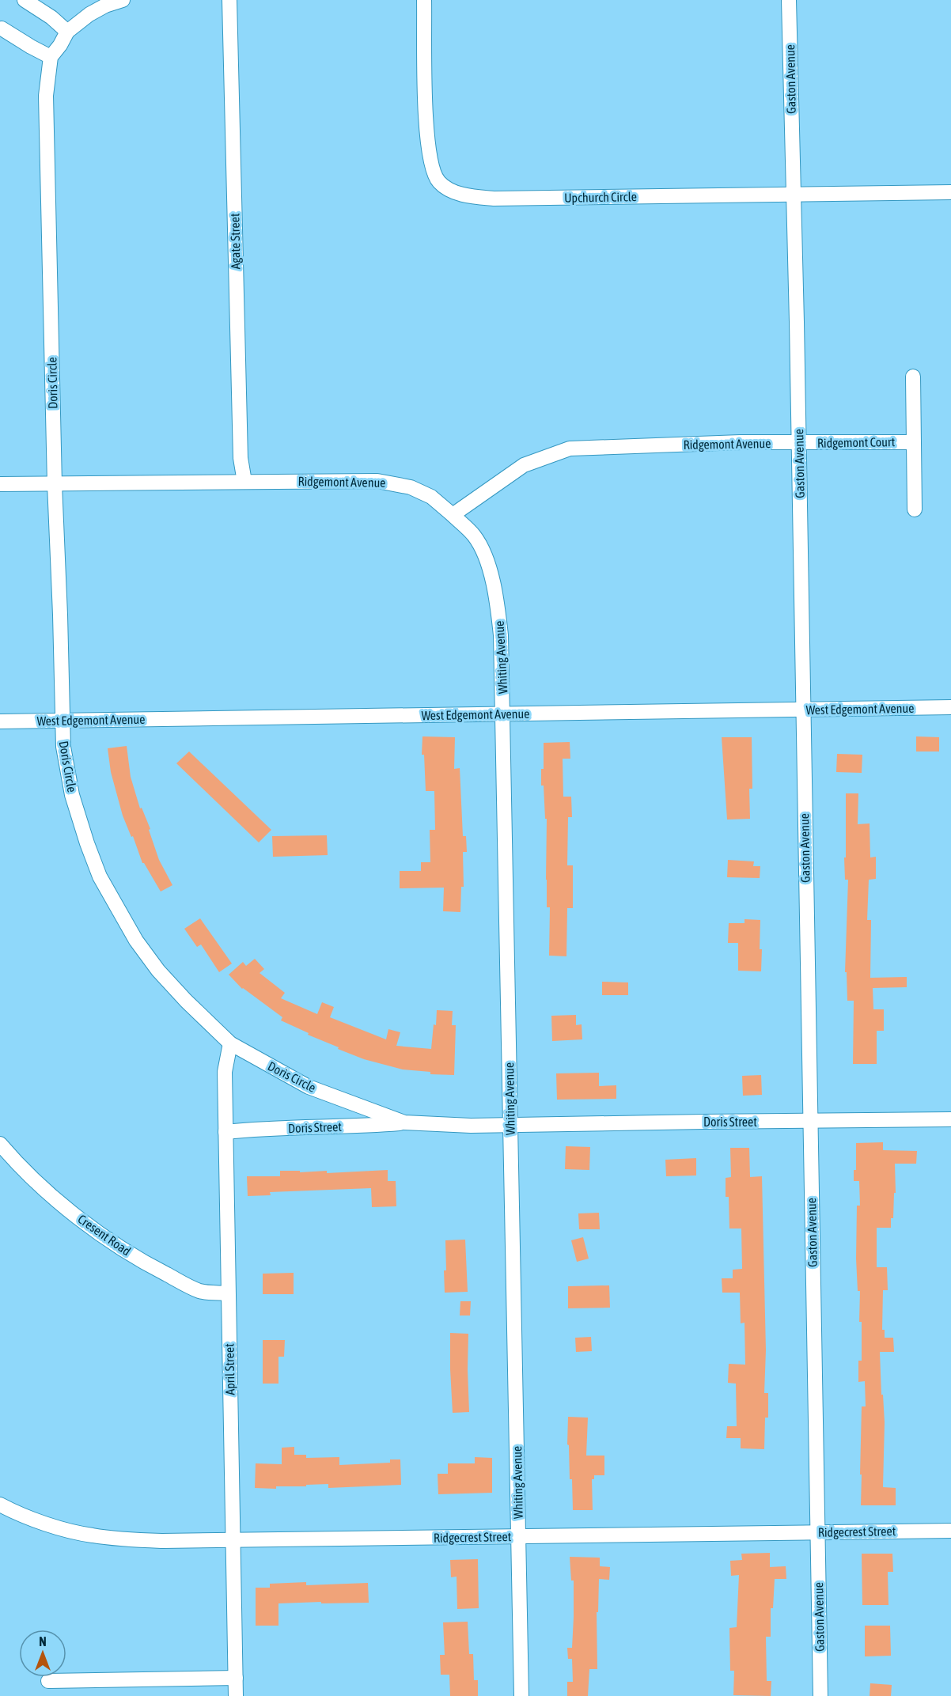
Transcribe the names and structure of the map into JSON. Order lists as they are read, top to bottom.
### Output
{
  "streets": {
    "street": [
      "Gaston Avenue",
      "Upchurch Circle",
      "Agate Street",
      "Doris Circle",
      "Ridgemont Court",
      "Ridgemont Avenue",
      "Whiting Avenue",
      "West Edgemont Avenue",
      "Doris Street",
      "Cresent Road",
      "April Street",
      "Ridgecrest Street"
    ]
  },
  "crossings": [
    ["Gaston Avenue", "Upchurch Circle"],
    ["Gaston Avenue", "Ridgemont Court"],
    ["Gaston Avenue", "Ridgemont Avenue"],
    ["Gaston Avenue", "West Edgemont Avenue"],
    ["Gaston Avenue", "Doris Street"],
    ["Gaston Avenue", "Ridgecrest Street"],
    ["Agate Street", "Ridgemont Avenue"],
    ["Doris Circle", "Ridgemont Avenue"],
    ["Doris Circle", "Whiting Avenue"],
    ["Doris Circle", "West Edgemont Avenue"],
    ["Doris Circle", "Doris Street"],
    ["Doris Circle", "April Street"],
    ["Ridgemont Court", "Ridgemont Avenue"],
    ["Ridgemont Avenue", "Whiting Avenue"],
    ["Whiting Avenue", "West Edgemont Avenue"],
    ["Whiting Avenue", "Doris Street"],
    ["Whiting Avenue", "Ridgecrest Street"],
    ["Doris Street", "April Street"],
    ["Cresent Road", "April Street"],
    ["April Street", "Ridgecrest Street"]
  ],
  "north": "top"
}
